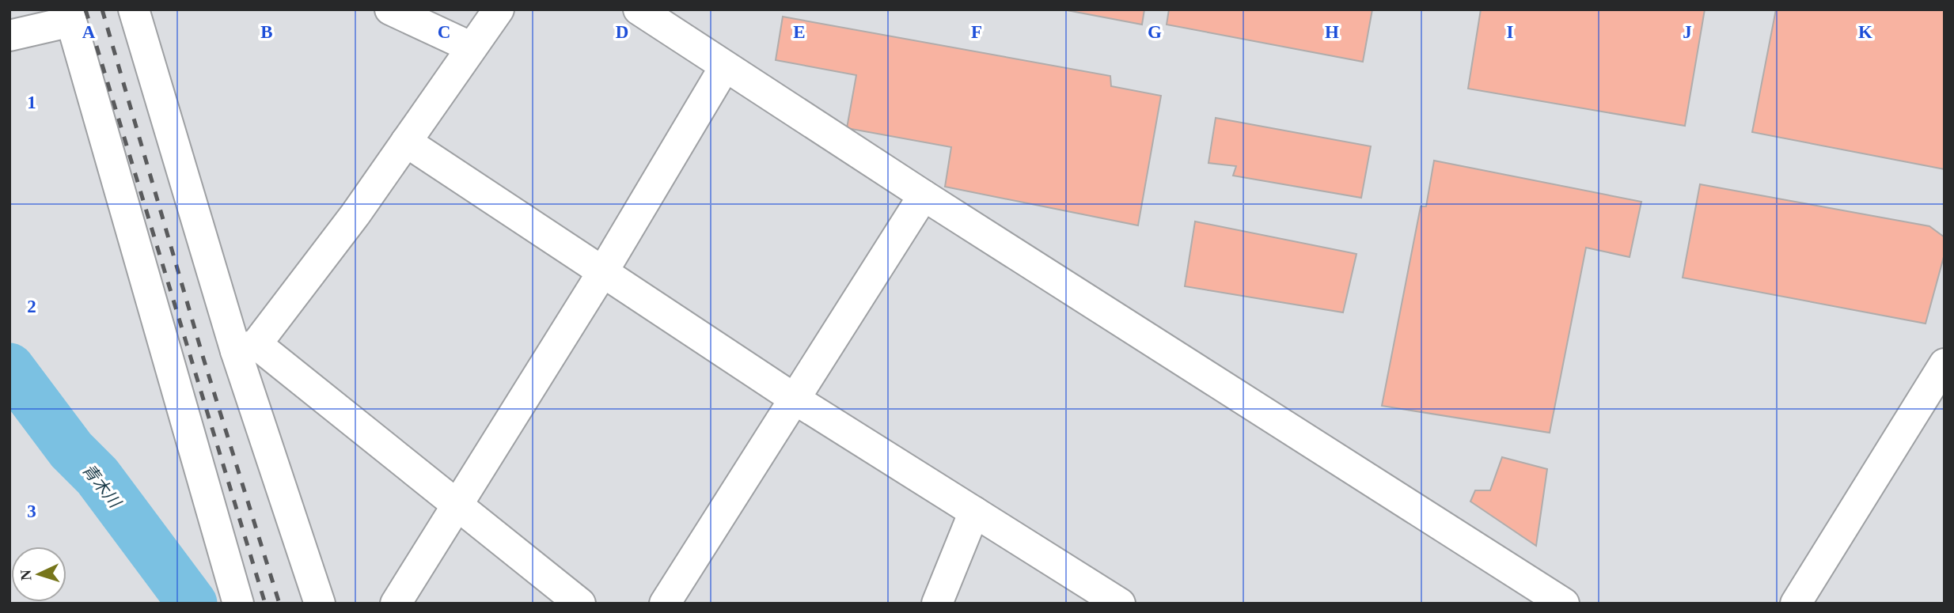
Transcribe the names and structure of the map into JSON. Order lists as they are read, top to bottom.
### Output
{
  "water": ["青木川"],
  "north": "left",
  "grid": {
    "columns": [
      "A",
      "B",
      "C",
      "D",
      "E",
      "F",
      "G",
      "H",
      "I",
      "J",
      "K"
    ],
    "rows": ["1", "2", "3"]
  }
}
